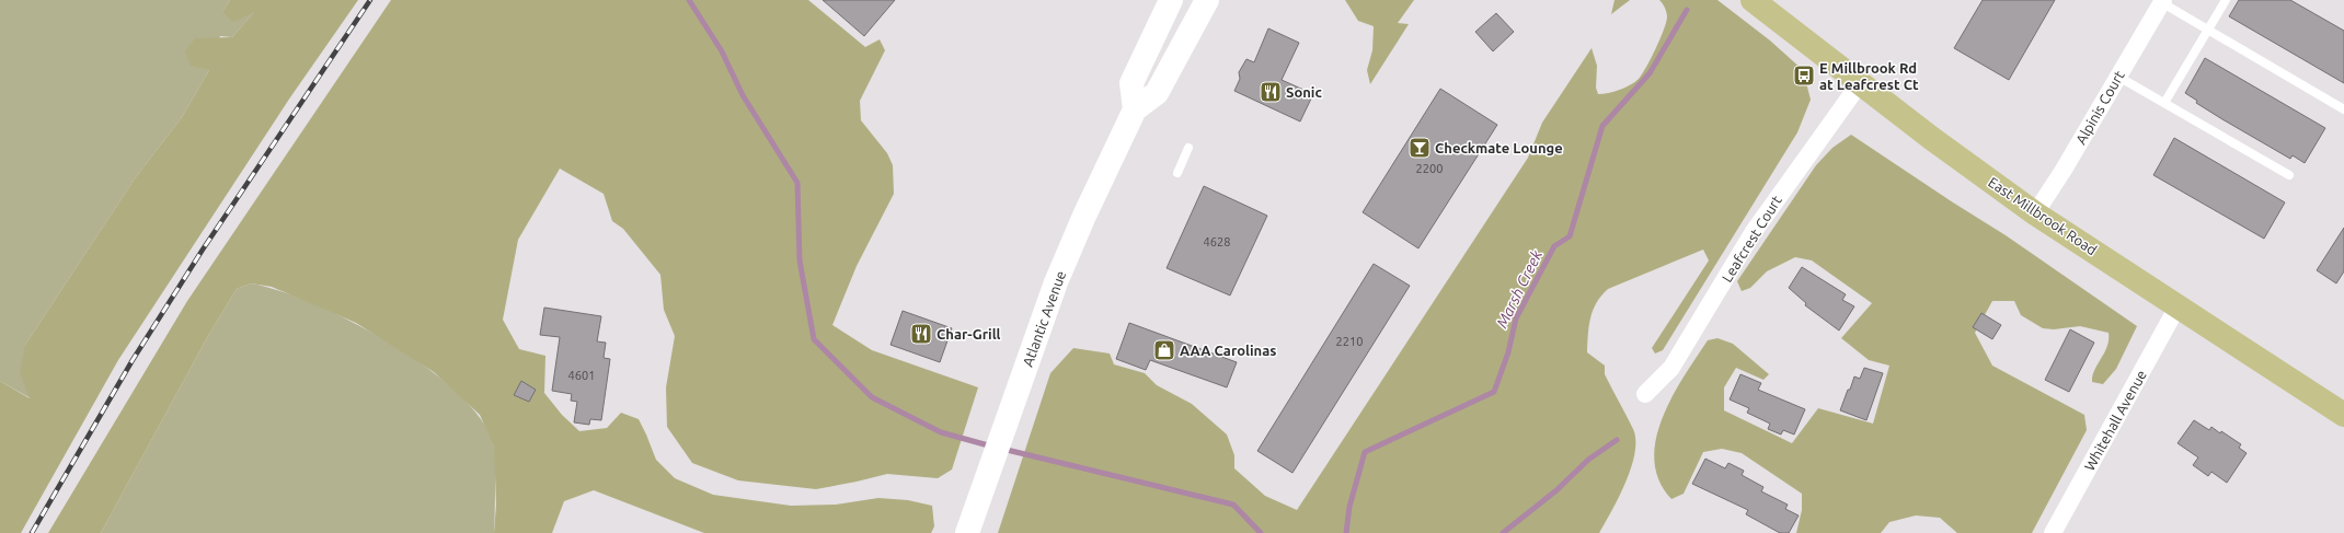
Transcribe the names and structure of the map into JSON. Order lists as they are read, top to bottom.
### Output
{
  "streets": {
    "main road": ["East Millbrook Road", "Atlantic Avenue"],
    "street": ["Alpinis Court", "Leafcrest Court", "Whitehall Avenue"]
  },
  "crossings": [
    ["Alpinis Court", "East Millbrook Road"],
    ["East Millbrook Road", "Leafcrest Court"],
    ["East Millbrook Road", "Whitehall Avenue"]
  ],
  "water": ["Marsh Creek"],
  "places": {
    "bus stop": ["E Millbrook Rd at Leafcrest Ct"],
    "restaurant": ["Sonic", "Char-Grill"],
    "bar": ["Checkmate Lounge"],
    "shop": ["AAA Carolinas"]
  },
  "house_numbers": [
    "2200",
    "4628",
    "2210",
    "4601"
  ]
}
